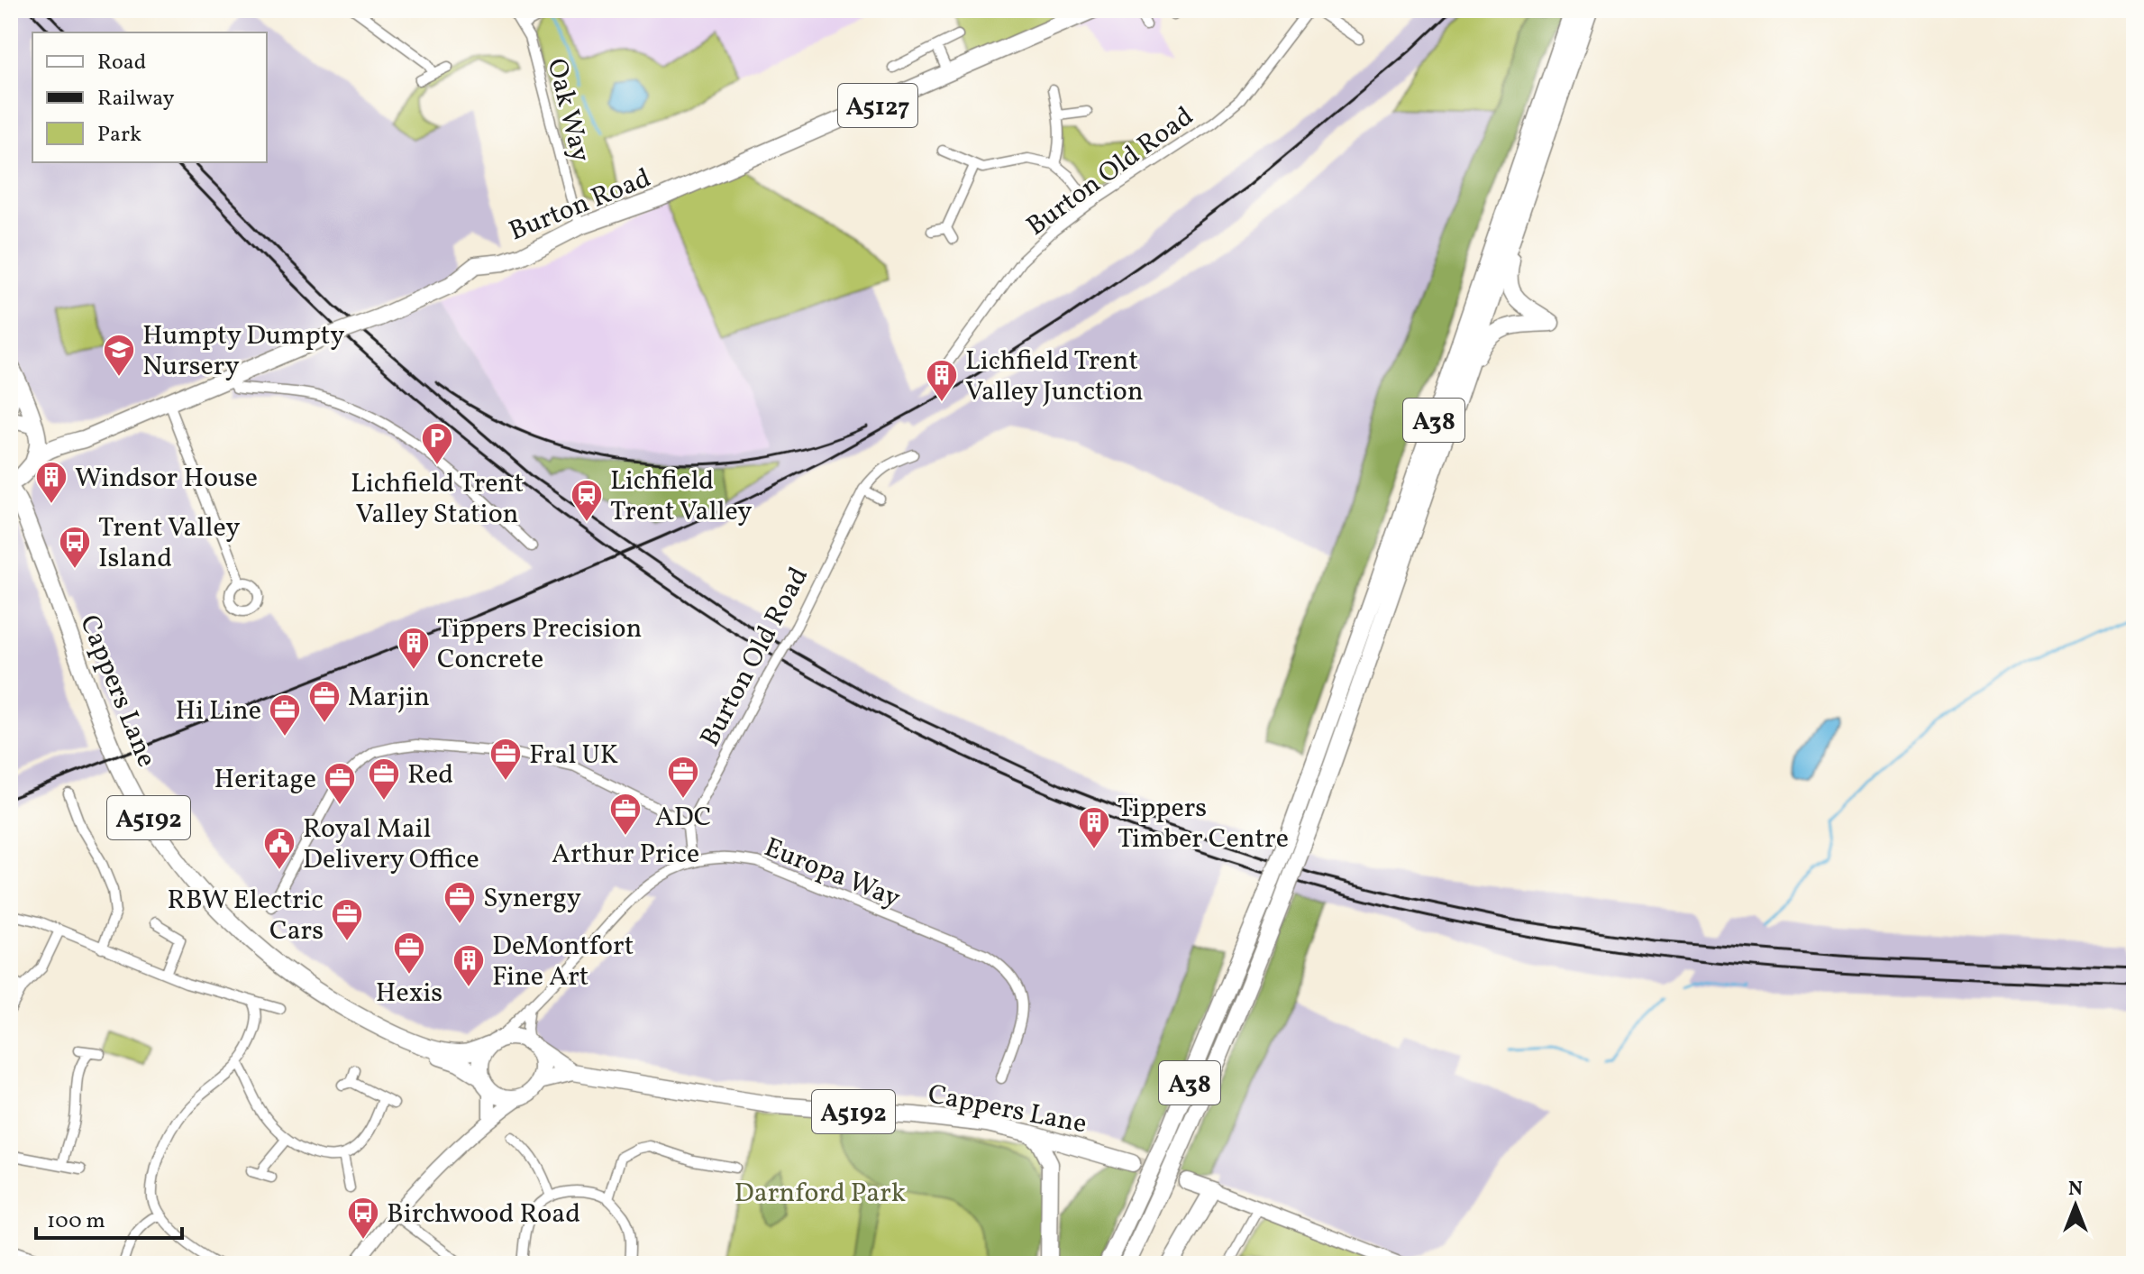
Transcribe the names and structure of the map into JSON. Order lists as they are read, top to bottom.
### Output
{
  "streets": {
    "highway": [
      "A5127",
      "Burton Road",
      "A38",
      "Cappers Lane",
      "A5192"
    ],
    "street": ["Oak Way", "Burton Old Road", "Europa Way"]
  },
  "crossings": [
    ["A5127", "Burton Road"],
    ["A5127", "Cappers Lane"],
    ["Oak Way", "Burton Road"],
    ["Cappers Lane", "Europa Way"]
  ],
  "parks": ["Darnford Park"],
  "places": {
    "school or university": ["Humpty Dumpty Nursery"],
    "building": [
      "Lichfield Trent Valley Junction",
      "Windsor House",
      "Tippers Precision Concrete",
      "Tippers Timber Centre",
      "DeMontfort Fine Art"
    ],
    "parking": ["Lichfield Trent Valley Station"],
    "station": ["Lichfield Trent Valley"],
    "bus stop": ["Trent Valley Island", "Birchwood Road"],
    "office": [
      "Marjin",
      "Hi Line",
      "Fral UK",
      "ADC",
      "Red",
      "Heritage",
      "Arthur Price",
      "Synergy",
      "RBW Electric Cars",
      "Hexis"
    ],
    "public building": ["Royal Mail Delivery Office"]
  },
  "legend": ["Road", "Railway", "Park"],
  "scale_bar": "100 m",
  "north": "top"
}
